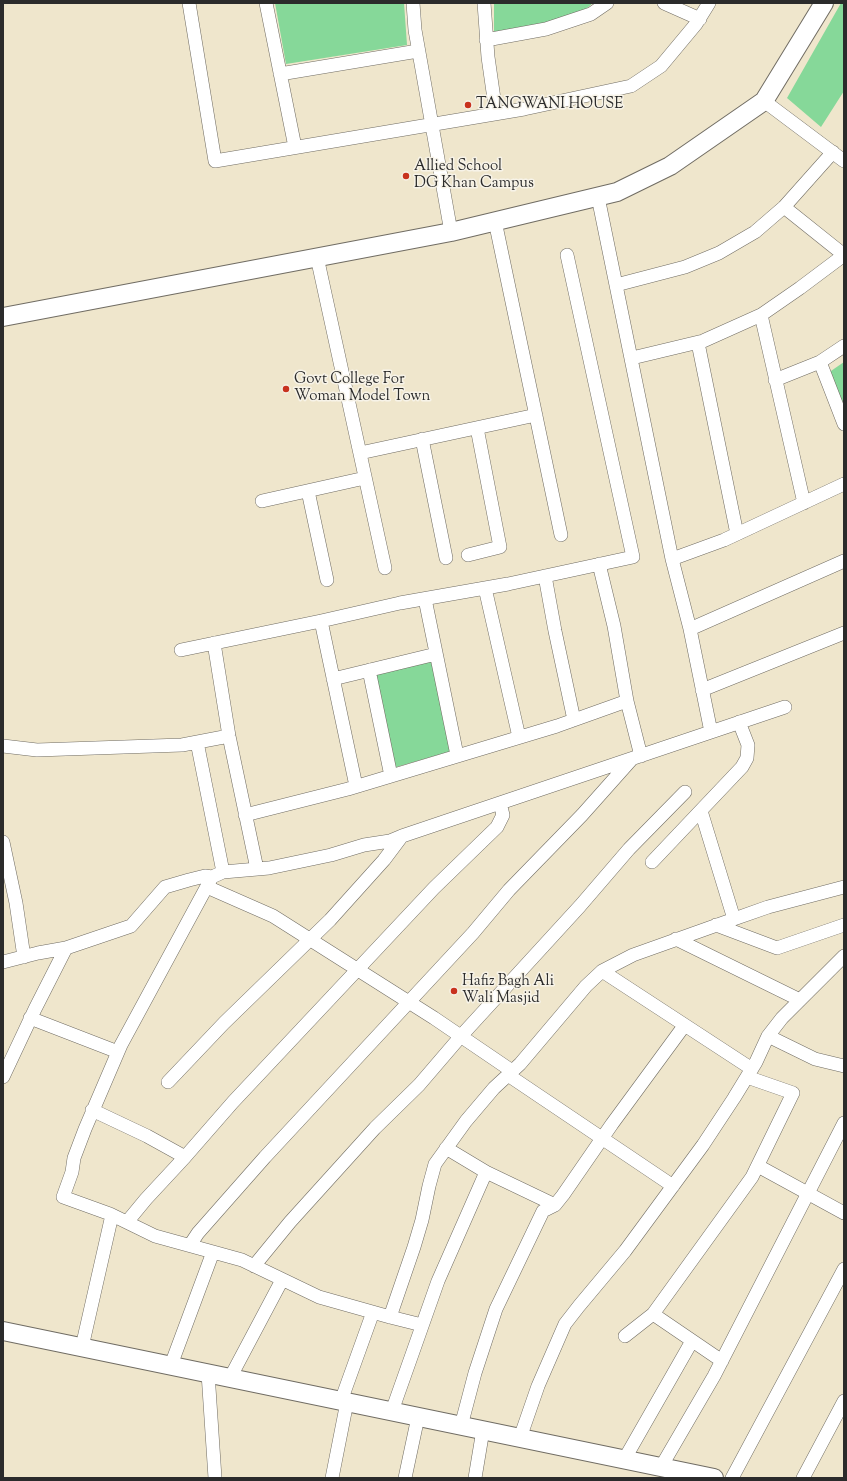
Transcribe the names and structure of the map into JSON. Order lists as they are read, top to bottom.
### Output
{
  "places": [
    "TANGWANI HOUSE",
    "Allied School DG Khan Campus",
    "Govt College For Woman Model Town",
    "Hafiz Bagh Ali Wali Masjid"
  ]
}
